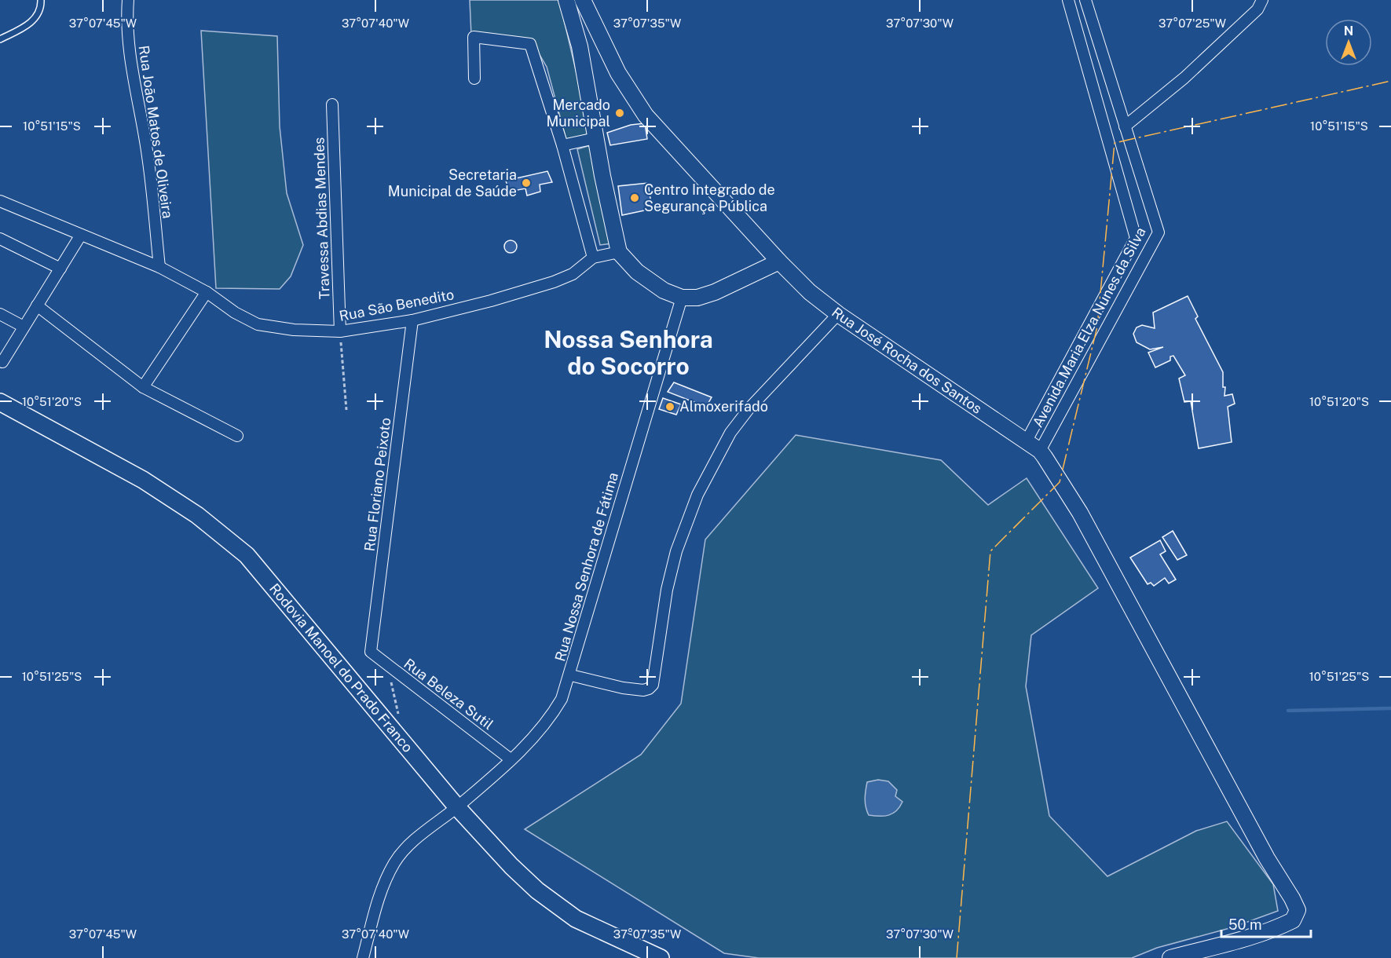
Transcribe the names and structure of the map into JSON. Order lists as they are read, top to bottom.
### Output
{
  "streets": {
    "main road": ["Rodovia Manoel do Prado Franco"],
    "street": [
      "Rua João Matos de Oliveira",
      "Travessa Abdias Mendes",
      "Rua São Benedito",
      "Avenida Maria Elza Nunes da Silva",
      "Rua José Rocha dos Santos",
      "Rua Floriano Peixoto",
      "Rua Nossa Senhora de Fátima",
      "Rua Beleza Sutil"
    ]
  },
  "crossings": [
    ["Rua João Matos de Oliveira", "Rua São Benedito"],
    ["Travessa Abdias Mendes", "Rua São Benedito"],
    ["Rua São Benedito", "Rua Floriano Peixoto"],
    ["Avenida Maria Elza Nunes da Silva", "Rua José Rocha dos Santos"],
    ["Rua Floriano Peixoto", "Rua Beleza Sutil"],
    ["Rua Nossa Senhora de Fátima", "Rodovia Manoel do Prado Franco"],
    ["Rua Nossa Senhora de Fátima", "Rua Beleza Sutil"]
  ],
  "districts": ["Nossa Senhora do Socorro"],
  "places": [
    "Mercado Municipal",
    "Secretaria Municipal de Saúde",
    "Centro Integrado de Segurança Pública",
    "Almoxerifado"
  ],
  "scale_bar": "50 m",
  "north": "top",
  "coordinates": [
    "37°07'45\"W",
    "37°07'40\"W",
    "37°07'35\"W",
    "37°07'30\"W",
    "37°07'25\"W",
    "10°51'15\"S",
    "10°51'20\"S",
    "10°51'25\"S"
  ]
}
